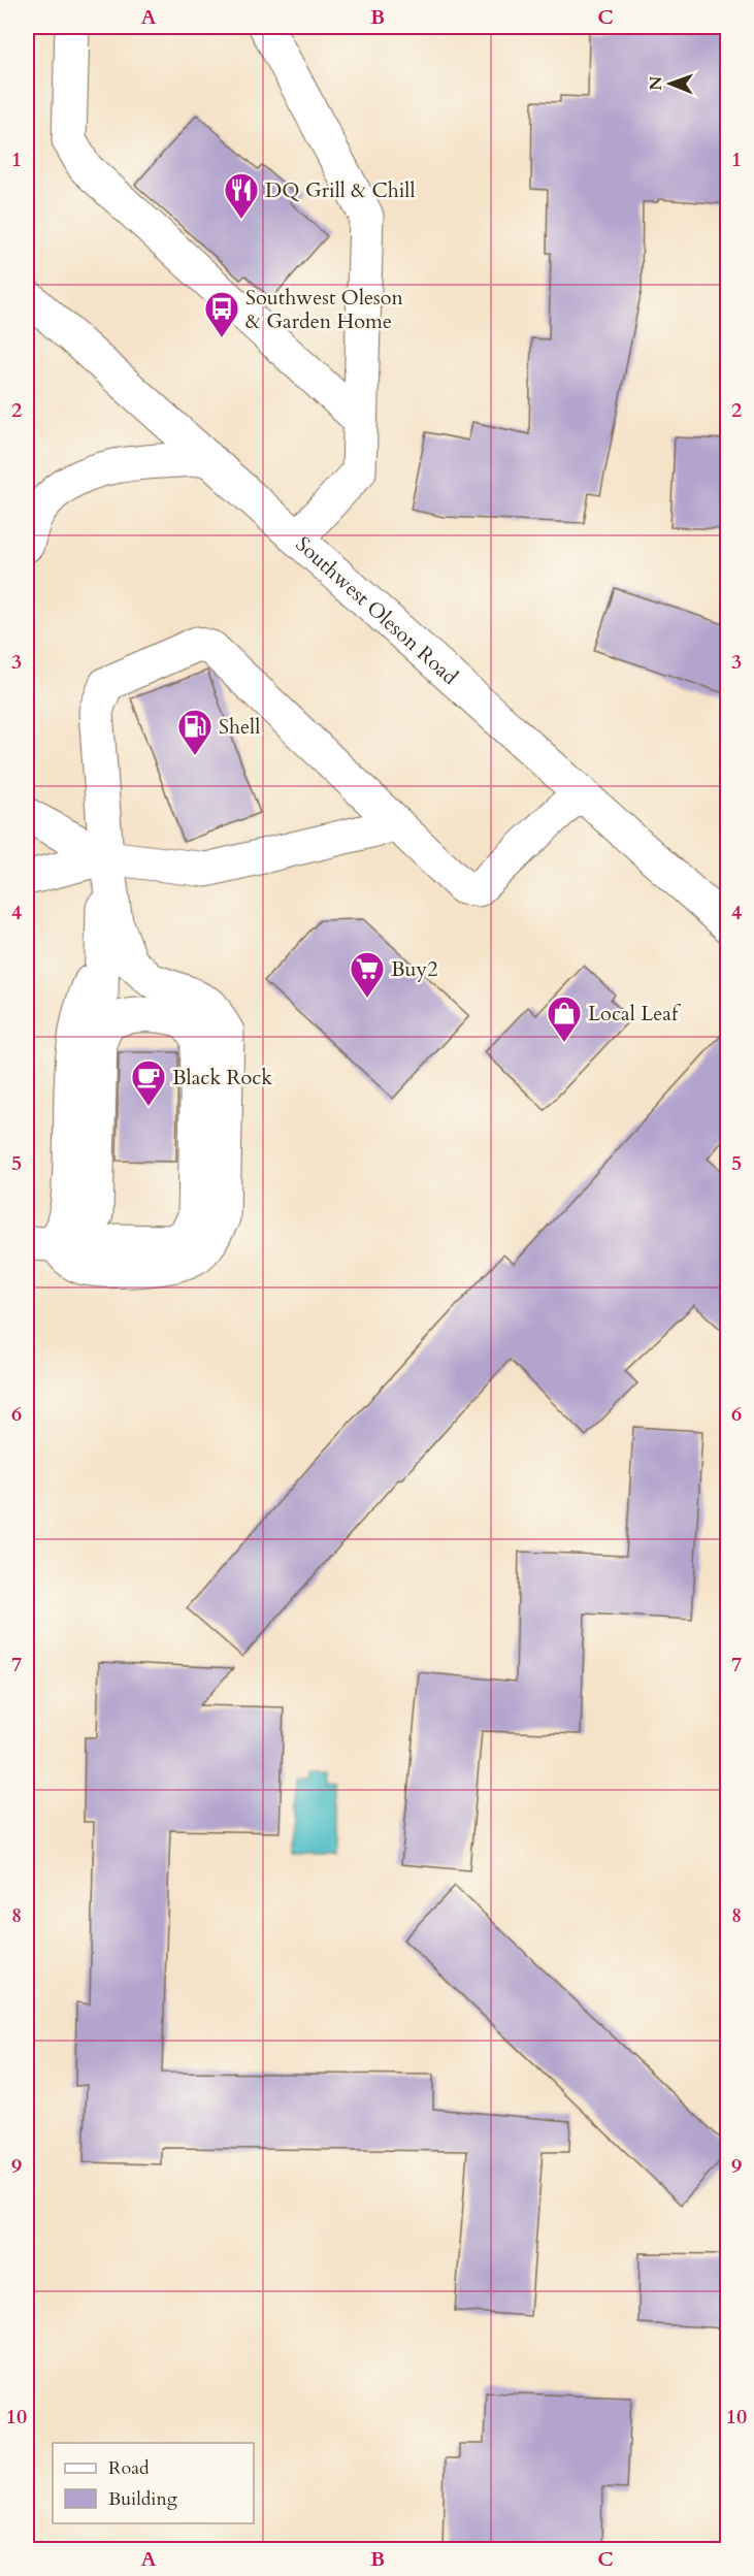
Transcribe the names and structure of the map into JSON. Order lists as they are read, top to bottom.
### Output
{
  "streets": {
    "main road": ["Southwest Oleson Road"]
  },
  "places": {
    "restaurant": ["DQ Grill & Chill"],
    "bus stop": ["Southwest Oleson & Garden Home"],
    "fuel station": ["Shell"],
    "supermarket": ["Buy2"],
    "shop": ["Local Leaf"],
    "cafe": ["Black Rock"]
  },
  "legend": ["Road", "Building"],
  "north": "left",
  "grid": {
    "columns": ["A", "B", "C"],
    "rows": [
      "1",
      "2",
      "3",
      "4",
      "5",
      "6",
      "7",
      "8",
      "9",
      "10"
    ]
  }
}
